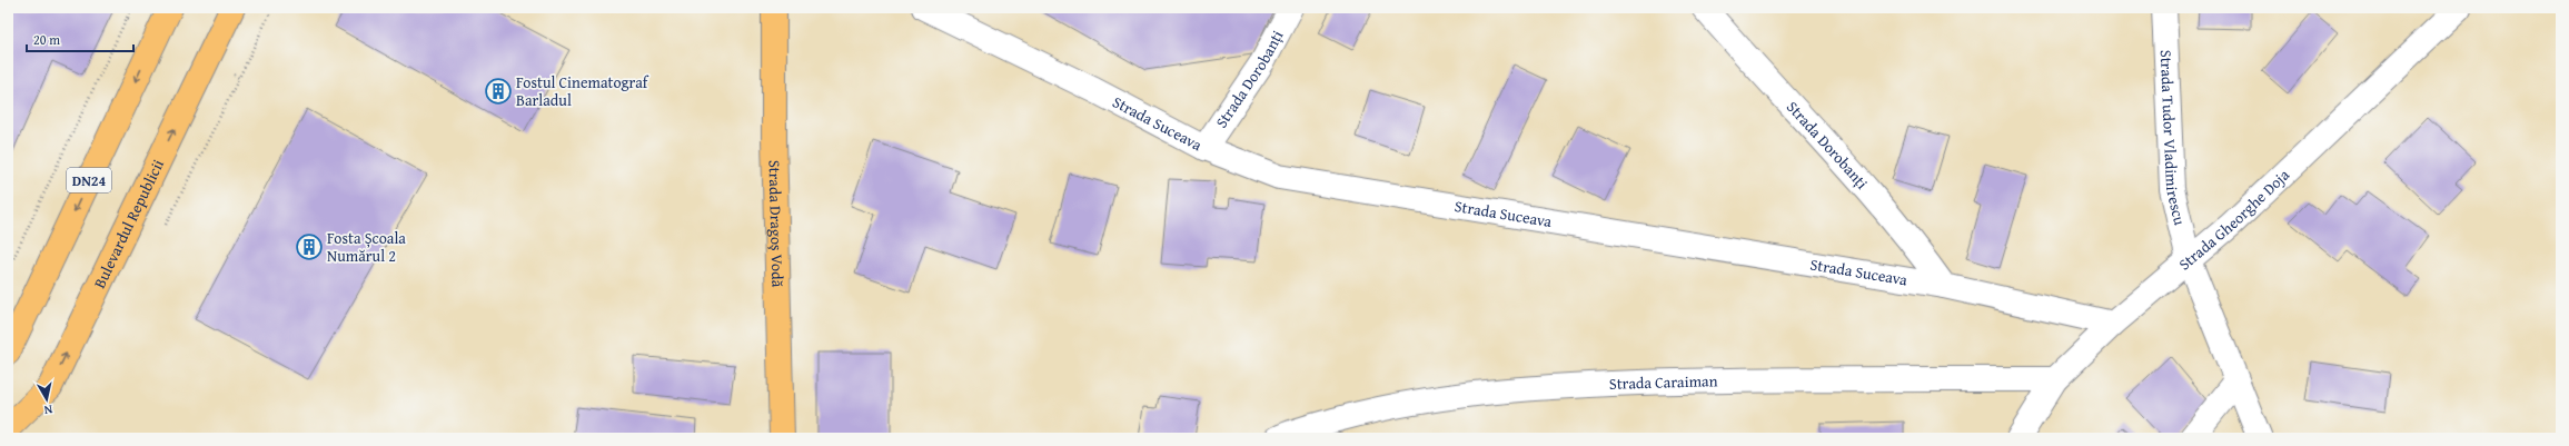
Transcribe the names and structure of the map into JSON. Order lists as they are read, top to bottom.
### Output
{
  "streets": {
    "main road": ["DN24", "Strada Dragoș Vodă", "Bulevardul Republicii"],
    "street": [
      "Strada Dorobanți",
      "Strada Suceava",
      "Strada Tudor Vladimirescu",
      "Strada Gheorghe Doja",
      "Strada Caraiman"
    ]
  },
  "crossings": [
    ["Strada Dorobanți", "Strada Suceava"],
    ["Strada Suceava", "Strada Gheorghe Doja"],
    ["Strada Tudor Vladimirescu", "Strada Gheorghe Doja"],
    ["Strada Gheorghe Doja", "Strada Caraiman"]
  ],
  "places": {
    "building": ["Fostul Cinematograf Barladul", "Fosta Școala Numărul 2"]
  },
  "scale_bar": "20 m",
  "north": "bottom"
}
